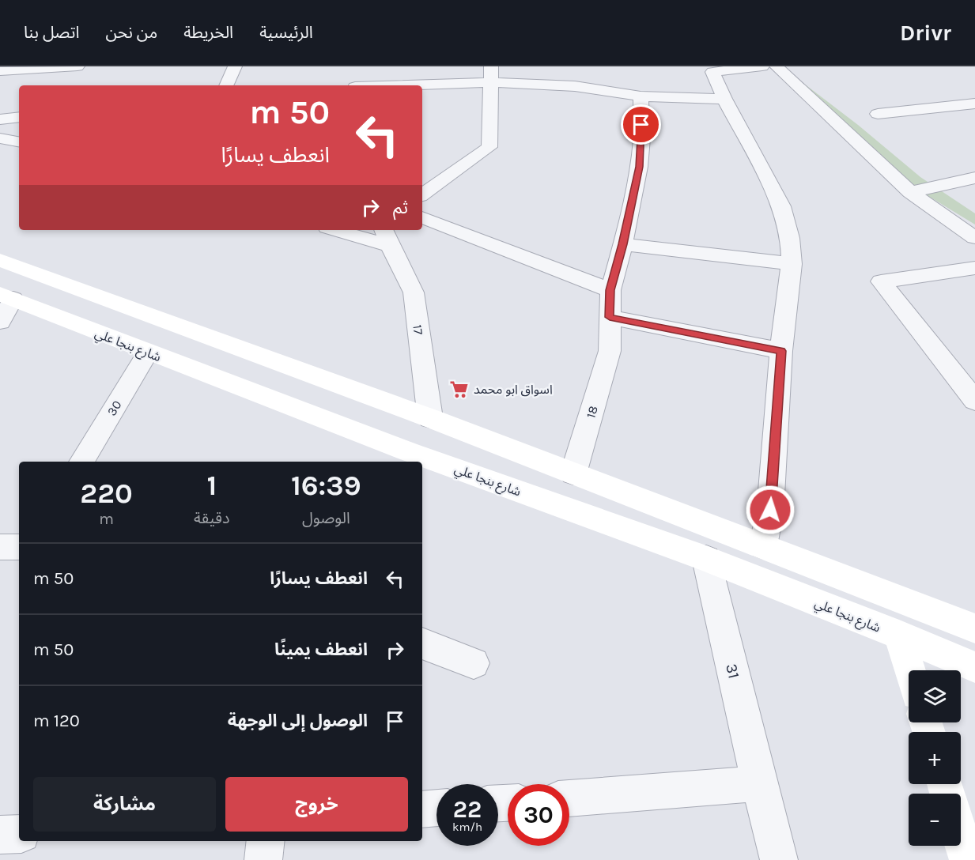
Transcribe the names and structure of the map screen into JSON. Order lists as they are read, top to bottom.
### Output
{
  "streets": {
    "main road": ["شارع بنجا علي"],
    "street": [
      "17",
      "30",
      "18",
      "31"
    ]
  },
  "crossings": [
    ["شارع بنجا علي", "30"],
    ["شارع بنجا علي", "31"]
  ],
  "places": {
    "supermarket": ["اسواق ابو محمد"]
  },
  "page": {
    "header": "Drivr",
    "nav": [
      "الرئيسية",
      "الخريطة",
      "من نحن",
      "اتصل بنا"
    ],
    "turn": ["50 m", "انعطف يسارًا"],
    "then": "ثم",
    "eta": [
      "16:39",
      "الوصول",
      "1",
      "دقيقة",
      "220",
      "m"
    ],
    "list": [
      {
        "name": "انعطف يسارًا",
        "value": "50 m"
      },
      {
        "name": "انعطف يمينًا",
        "value": "50 m"
      },
      {
        "name": "الوصول إلى الوجهة",
        "value": "120 m"
      }
    ],
    "map_buttons": ["+", "−"],
    "buttons": ["خروج", "مشاركة"],
    "speed": "22 km/h",
    "limit": "30"
  }
}
